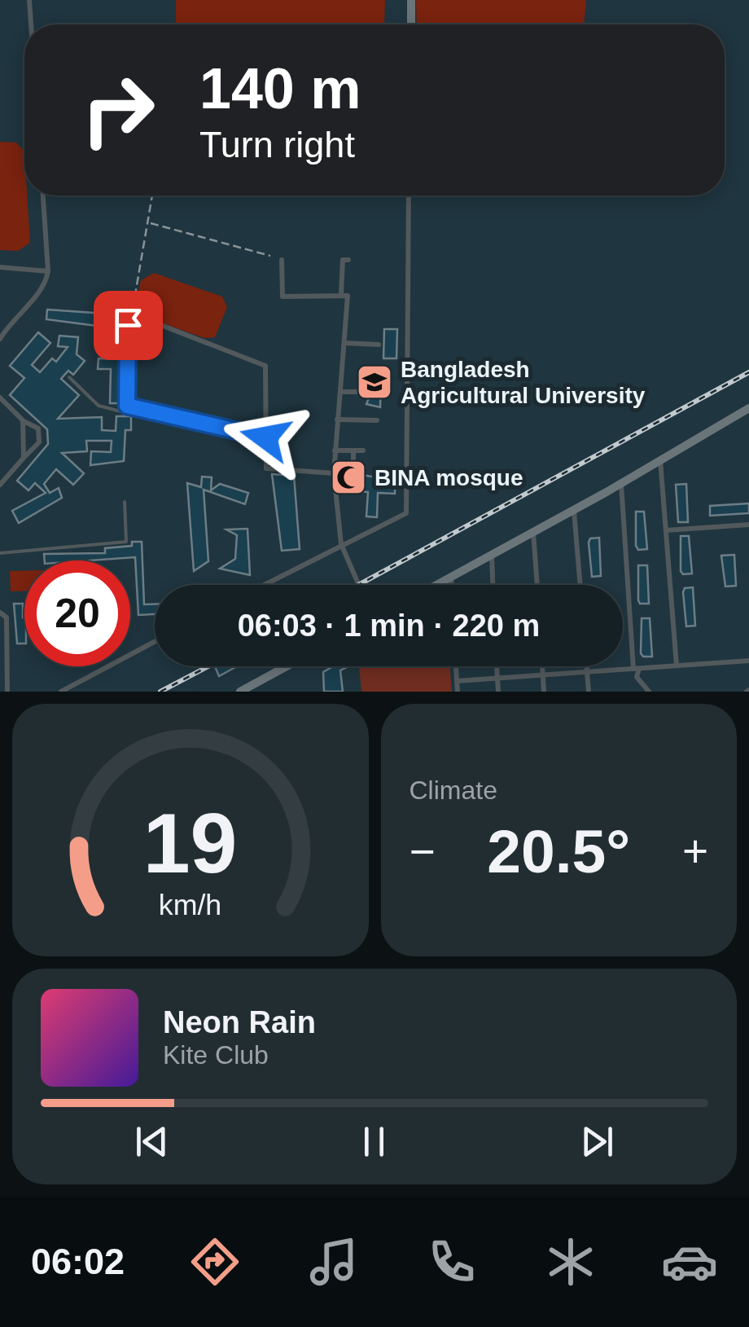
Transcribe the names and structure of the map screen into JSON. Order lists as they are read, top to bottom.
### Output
{
  "places": {
    "school or university": ["Bangladesh Agricultural University"],
    "mosque": ["BINA mosque"]
  },
  "page": {
    "turn": ["140 m", "Turn right"],
    "limit": "20",
    "trip": "06:03 · 1 min · 220 m",
    "tile": "Climate",
    "heat": ["−", "20.5°", "+"],
    "song": ["Neon Rain", "Kite Club"],
    "tabs": "06:02",
    "gauge": ["19", "km/h"]
  }
}
